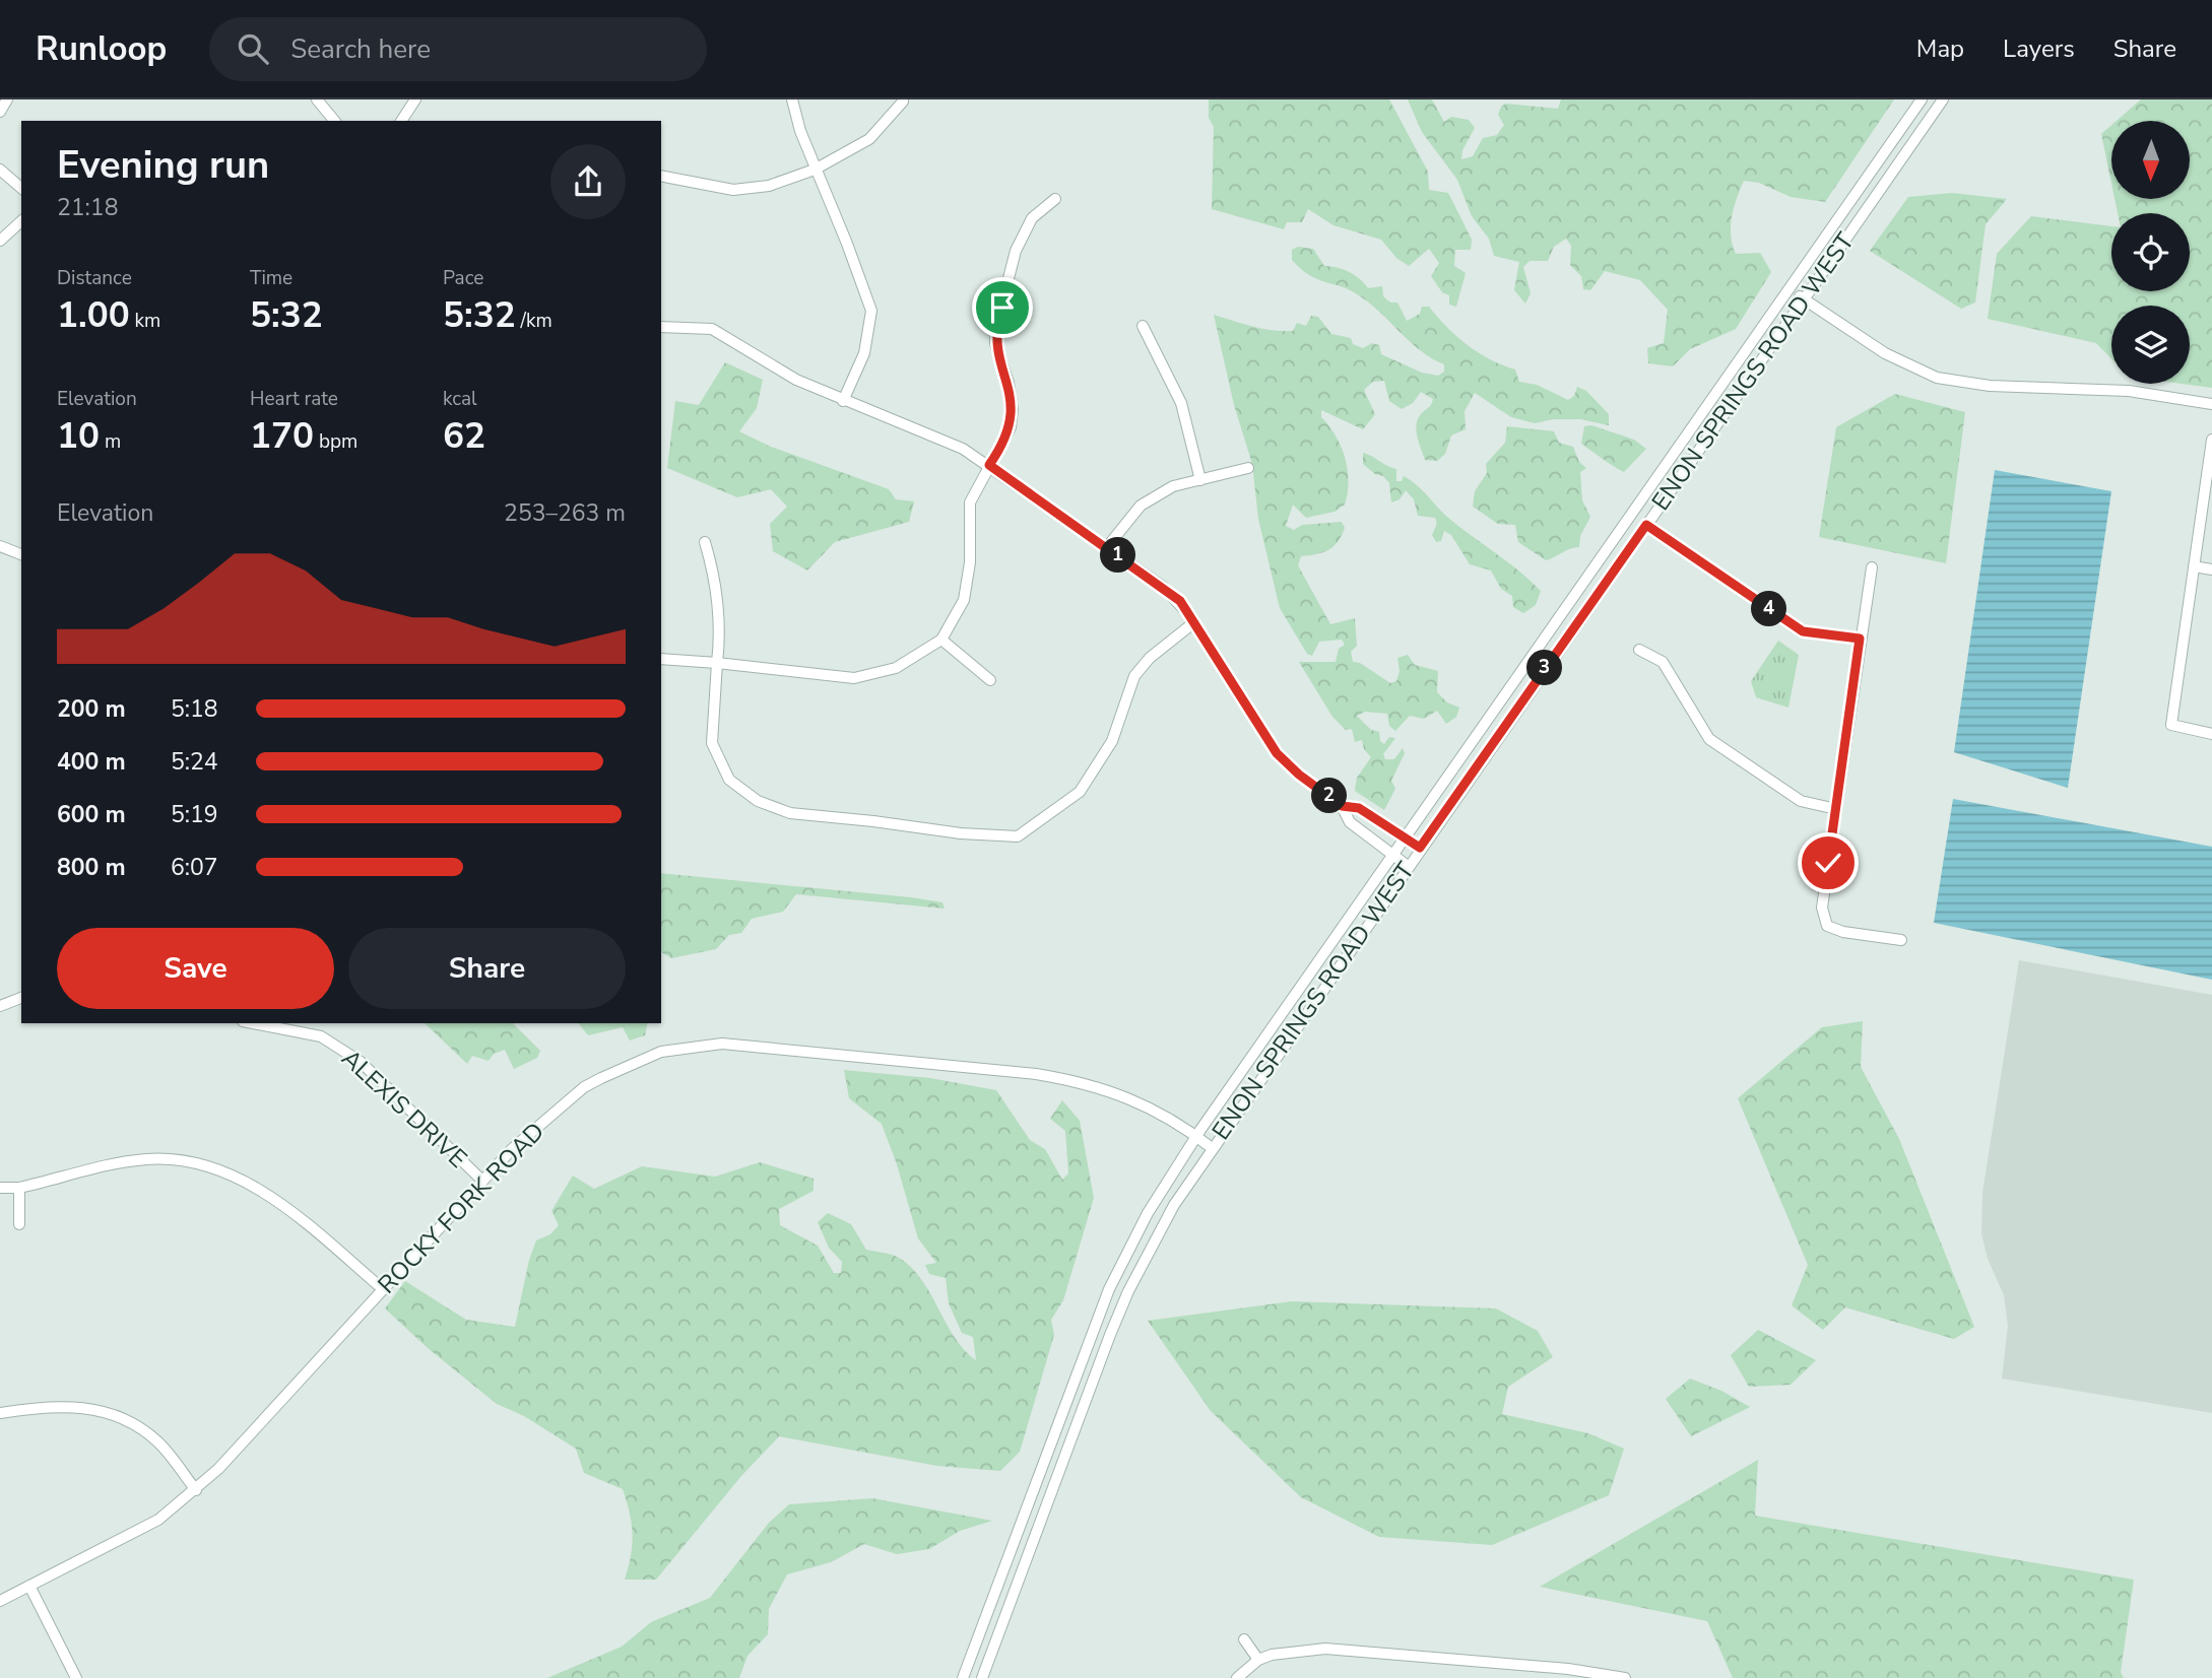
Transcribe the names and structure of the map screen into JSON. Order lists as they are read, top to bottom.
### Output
{
  "streets": {
    "street": ["ENON SPRINGS ROAD WEST", "ALEXIS DRIVE", "ROCKY FORK ROAD"]
  },
  "crossings": [
    ["ENON SPRINGS ROAD WEST", "ROCKY FORK ROAD"],
    ["ALEXIS DRIVE", "ROCKY FORK ROAD"]
  ],
  "north": "bottom",
  "page": {
    "header": "Runloop",
    "search": "Search here",
    "nav": ["Map", "Layers", "Share"],
    "heading": ["Evening run", "21:18"],
    "stats": [
      ["Distance", "1.00 km"],
      ["Time", "5:32"],
      ["Pace", "5:32 /km"],
      ["Elevation", "10 m"],
      ["Heart rate", "170 bpm"],
      ["kcal", "62"]
    ],
    "chart": ["Elevation", "253–263 m"],
    "pins": [
      "1",
      "4",
      "3",
      "2"
    ],
    "list": [
      {
        "name": "200 m",
        "note": "5:18"
      },
      {
        "name": "400 m",
        "note": "5:24"
      },
      {
        "name": "600 m",
        "note": "5:19"
      },
      {
        "name": "800 m",
        "note": "6:07"
      }
    ],
    "buttons": ["Save", "Share"]
  }
}
